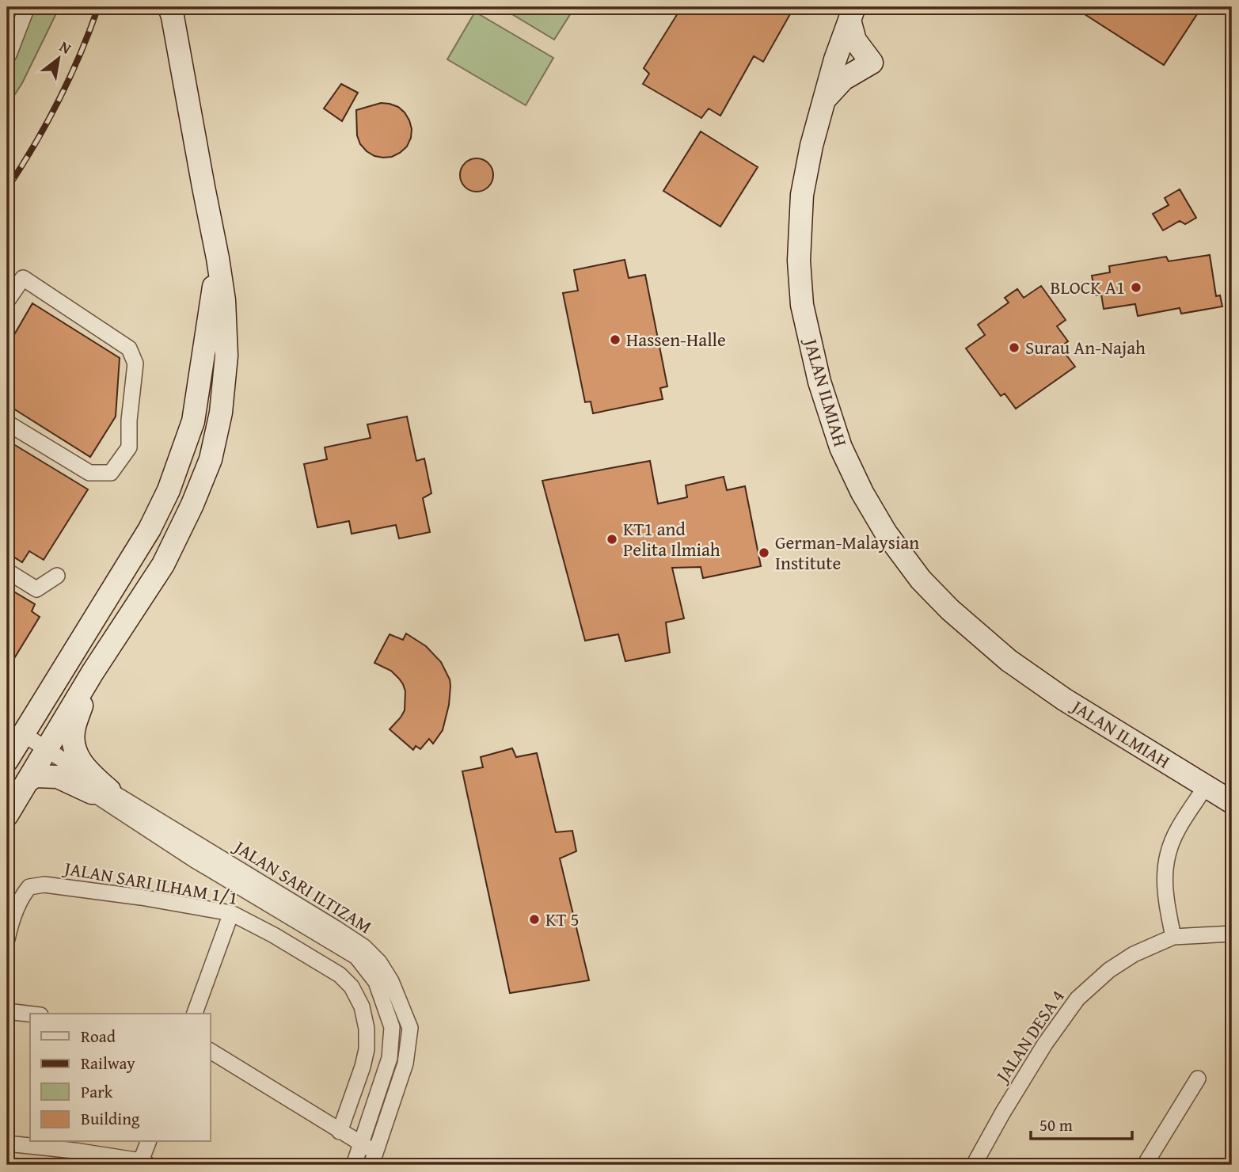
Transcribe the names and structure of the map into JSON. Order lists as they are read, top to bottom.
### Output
{
  "streets": {
    "street": [
      "JALAN ILMIAH",
      "JALAN SARI ILHAM 1/1",
      "JALAN SARI ILTIZAM",
      "JALAN DESA 4"
    ]
  },
  "places": [
    "BLOCK A1",
    "Hassen-Halle",
    "Surau An-Najah",
    "KT1 and Pelita Ilmiah",
    "German-Malaysian Institute",
    "KT 5"
  ],
  "legend": [
    "Road",
    "Railway",
    "Park",
    "Building"
  ],
  "scale_bar": "50 m",
  "north": "top right"
}
